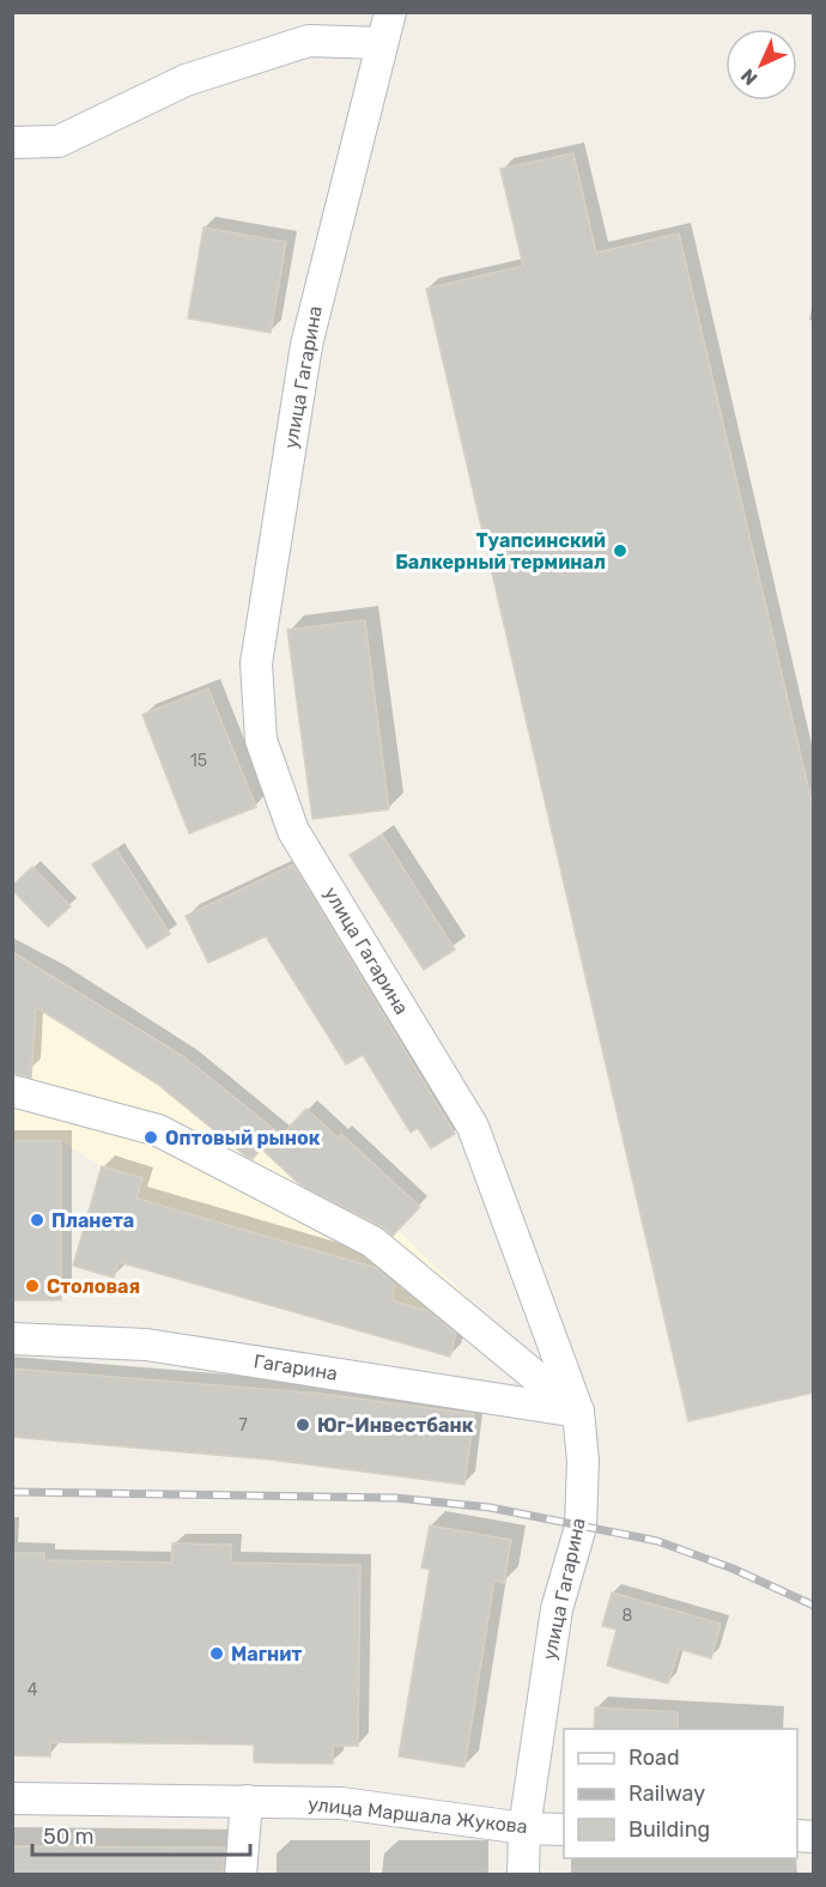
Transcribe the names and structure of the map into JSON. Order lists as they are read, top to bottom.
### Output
{
  "streets": {
    "street": ["улица Гагарина", "Гагарина", "улица Маршала Жукова"]
  },
  "crossings": [
    ["улица Гагарина", "Гагарина"],
    ["улица Гагарина", "улица Маршала Жукова"]
  ],
  "places": [
    "Туапсинский Балкерный терминал",
    "Оптовый рынок",
    "Планета",
    "Столовая",
    "Юг-Инвестбанк",
    "Магнит"
  ],
  "house_numbers": [
    "15",
    "7",
    "8",
    "4"
  ],
  "legend": ["Road", "Railway", "Building"],
  "scale_bar": "50 m",
  "north": "bottom left"
}
